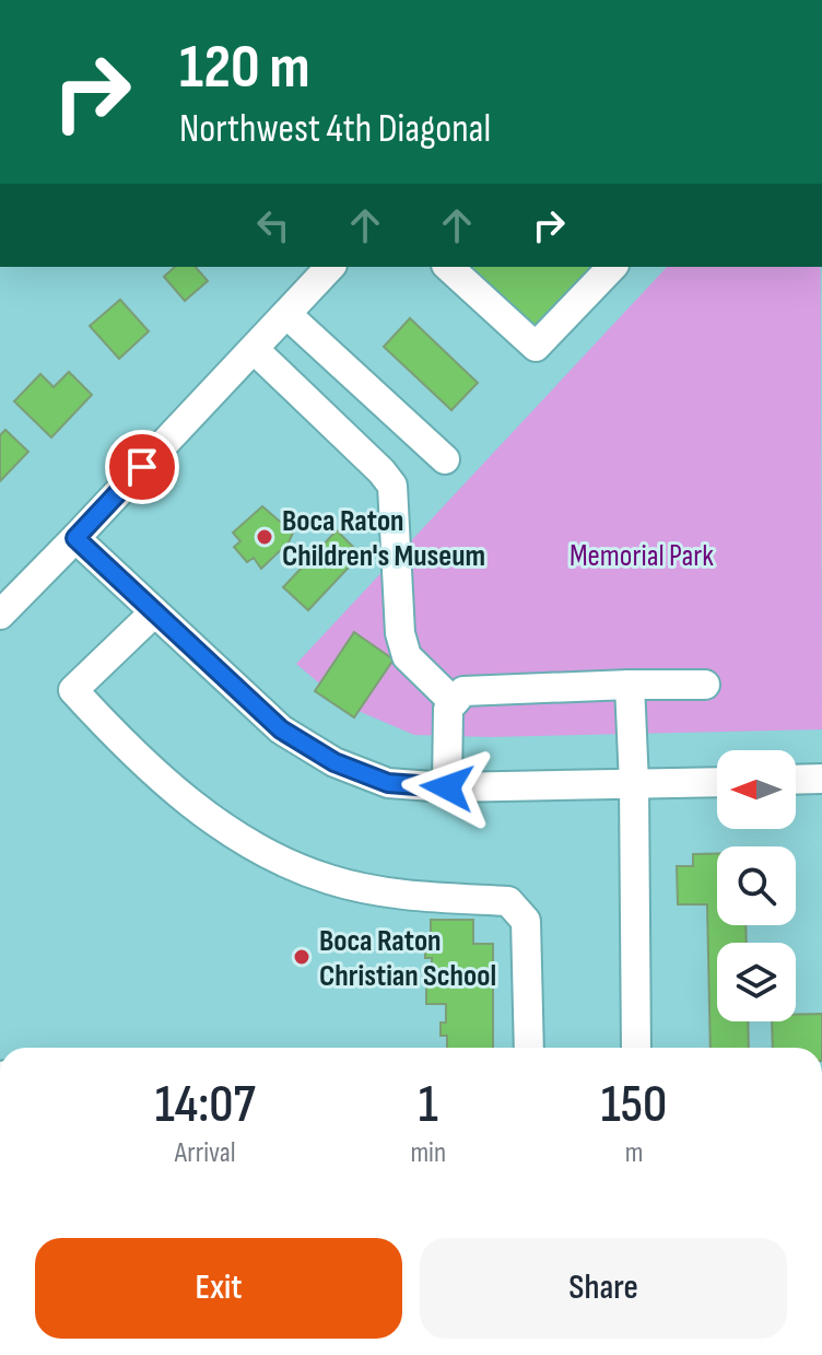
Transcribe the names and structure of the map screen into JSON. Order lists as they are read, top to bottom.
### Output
{
  "parks": ["Memorial Park"],
  "places": ["Boca Raton Children's Museum", "Boca Raton Christian School"],
  "north": "left",
  "page": {
    "turn": ["120 m", "Northwest 4th Diagonal"],
    "eta": [
      "14:07",
      "Arrival",
      "1",
      "min",
      "150",
      "m"
    ],
    "buttons": ["Exit", "Share"]
  }
}
